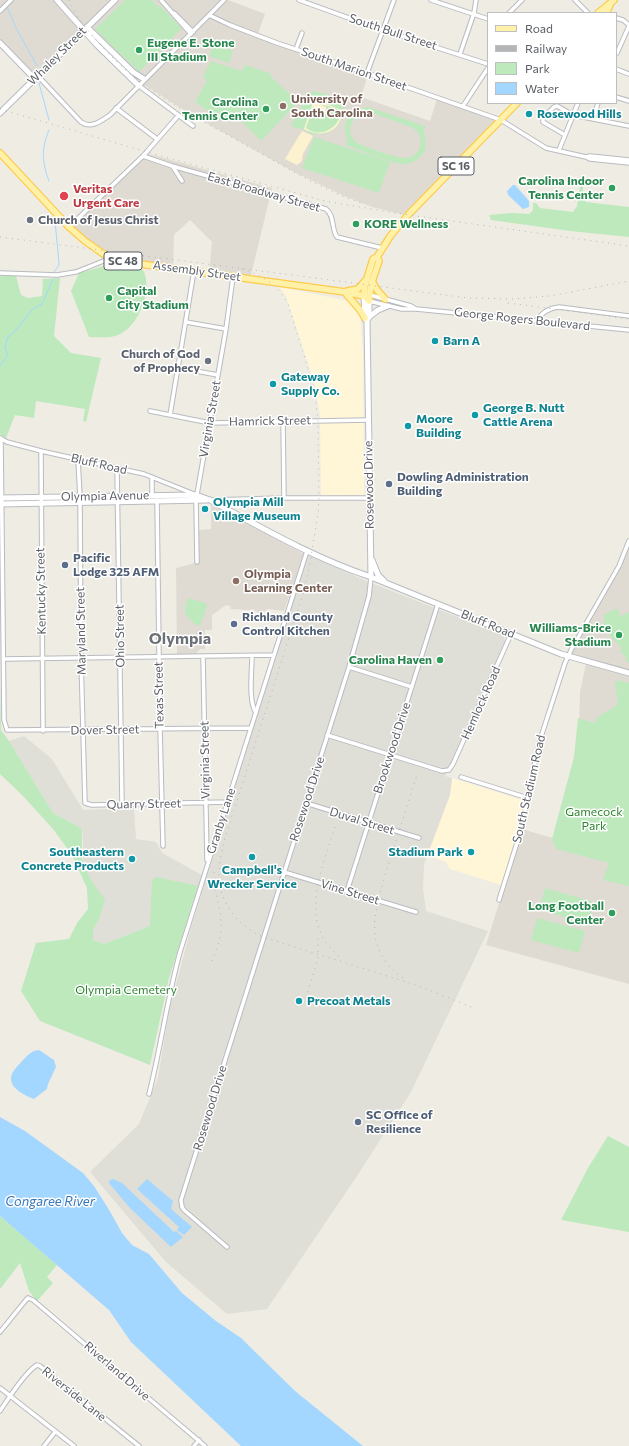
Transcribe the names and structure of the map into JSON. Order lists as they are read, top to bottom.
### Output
{
  "streets": {
    "main road": [
      "Whaley Street",
      "SC 16",
      "SC 48",
      "Assembly Street",
      "Bluff Road",
      "Rosewood Drive",
      "Olympia Avenue"
    ],
    "street": [
      "South Bull Street",
      "South Marion Street",
      "East Broadway Street",
      "George Rogers Boulevard",
      "Virginia Street",
      "Hamrick Street",
      "Kentucky Street",
      "Maryland Street",
      "Ohio Street",
      "Texas Street",
      "Hemlock Road",
      "Dover Street",
      "Brookwood Drive",
      "South Stadium Road",
      "Quarry Street",
      "Granby Lane",
      "Duval Street",
      "Vine Street",
      "Riverland Drive",
      "Riverside Lane"
    ]
  },
  "crossings": [
    ["South Marion Street", "Rosewood Drive"],
    ["East Broadway Street", "Rosewood Drive"],
    ["Assembly Street", "George Rogers Boulevard"],
    ["Assembly Street", "Virginia Street"],
    ["Assembly Street", "Rosewood Drive"],
    ["George Rogers Boulevard", "Rosewood Drive"],
    ["Virginia Street", "Hamrick Street"],
    ["Virginia Street", "Bluff Road"],
    ["Virginia Street", "Olympia Avenue"],
    ["Virginia Street", "Dover Street"],
    ["Virginia Street", "Quarry Street"],
    ["Virginia Street", "Granby Lane"],
    ["Hamrick Street", "Rosewood Drive"],
    ["Bluff Road", "Rosewood Drive"],
    ["Bluff Road", "Olympia Avenue"],
    ["Bluff Road", "Kentucky Street"],
    ["Bluff Road", "Maryland Street"],
    ["Bluff Road", "Ohio Street"],
    ["Bluff Road", "Texas Street"],
    ["Bluff Road", "Hemlock Road"],
    ["Bluff Road", "Brookwood Drive"],
    ["Bluff Road", "South Stadium Road"],
    ["Bluff Road", "Granby Lane"],
    ["Rosewood Drive", "Olympia Avenue"],
    ["Rosewood Drive", "Duval Street"],
    ["Rosewood Drive", "Vine Street"],
    ["Olympia Avenue", "Kentucky Street"],
    ["Olympia Avenue", "Maryland Street"],
    ["Olympia Avenue", "Ohio Street"],
    ["Olympia Avenue", "Texas Street"],
    ["Kentucky Street", "Dover Street"],
    ["Maryland Street", "Dover Street"],
    ["Maryland Street", "Quarry Street"],
    ["Ohio Street", "Dover Street"],
    ["Ohio Street", "Quarry Street"],
    ["Texas Street", "Dover Street"],
    ["Texas Street", "Quarry Street"],
    ["Hemlock Road", "Brookwood Drive"],
    ["Dover Street", "Granby Lane"],
    ["Brookwood Drive", "Duval Street"],
    ["Brookwood Drive", "Vine Street"],
    ["Quarry Street", "Granby Lane"]
  ],
  "districts": ["Olympia"],
  "water": ["Congaree River"],
  "parks": ["Gamecock Park", "Olympia Cemetery"],
  "places": [
    "Eugene E. Stone III Stadium",
    "University of South Carolina",
    "Carolina Tennis Center",
    "Rosewood Hills",
    "Carolina Indoor Tennis Center",
    "Veritas Urgent Care",
    "Church of Jesus Christ",
    "KORE Wellness",
    "Capital City Stadium",
    "Barn A",
    "Church of God of Prophecy",
    "Gateway Supply Co.",
    "George B. Nutt Cattle Arena",
    "Moore Building",
    "Dowling Administration Building",
    "Olympia Mill Village Museum",
    "Pacific Lodge 325 AFM",
    "Olympia Learning Center",
    "Richland County Control Kitchen",
    "Williams-Brice Stadium",
    "Carolina Haven",
    "Stadium Park",
    "Campbell's Wrecker Service",
    "Southeastern Concrete Products",
    "Long Football Center",
    "Precoat Metals",
    "SC Office of Resilience"
  ],
  "legend": [
    "Road",
    "Railway",
    "Park",
    "Water"
  ]
}
